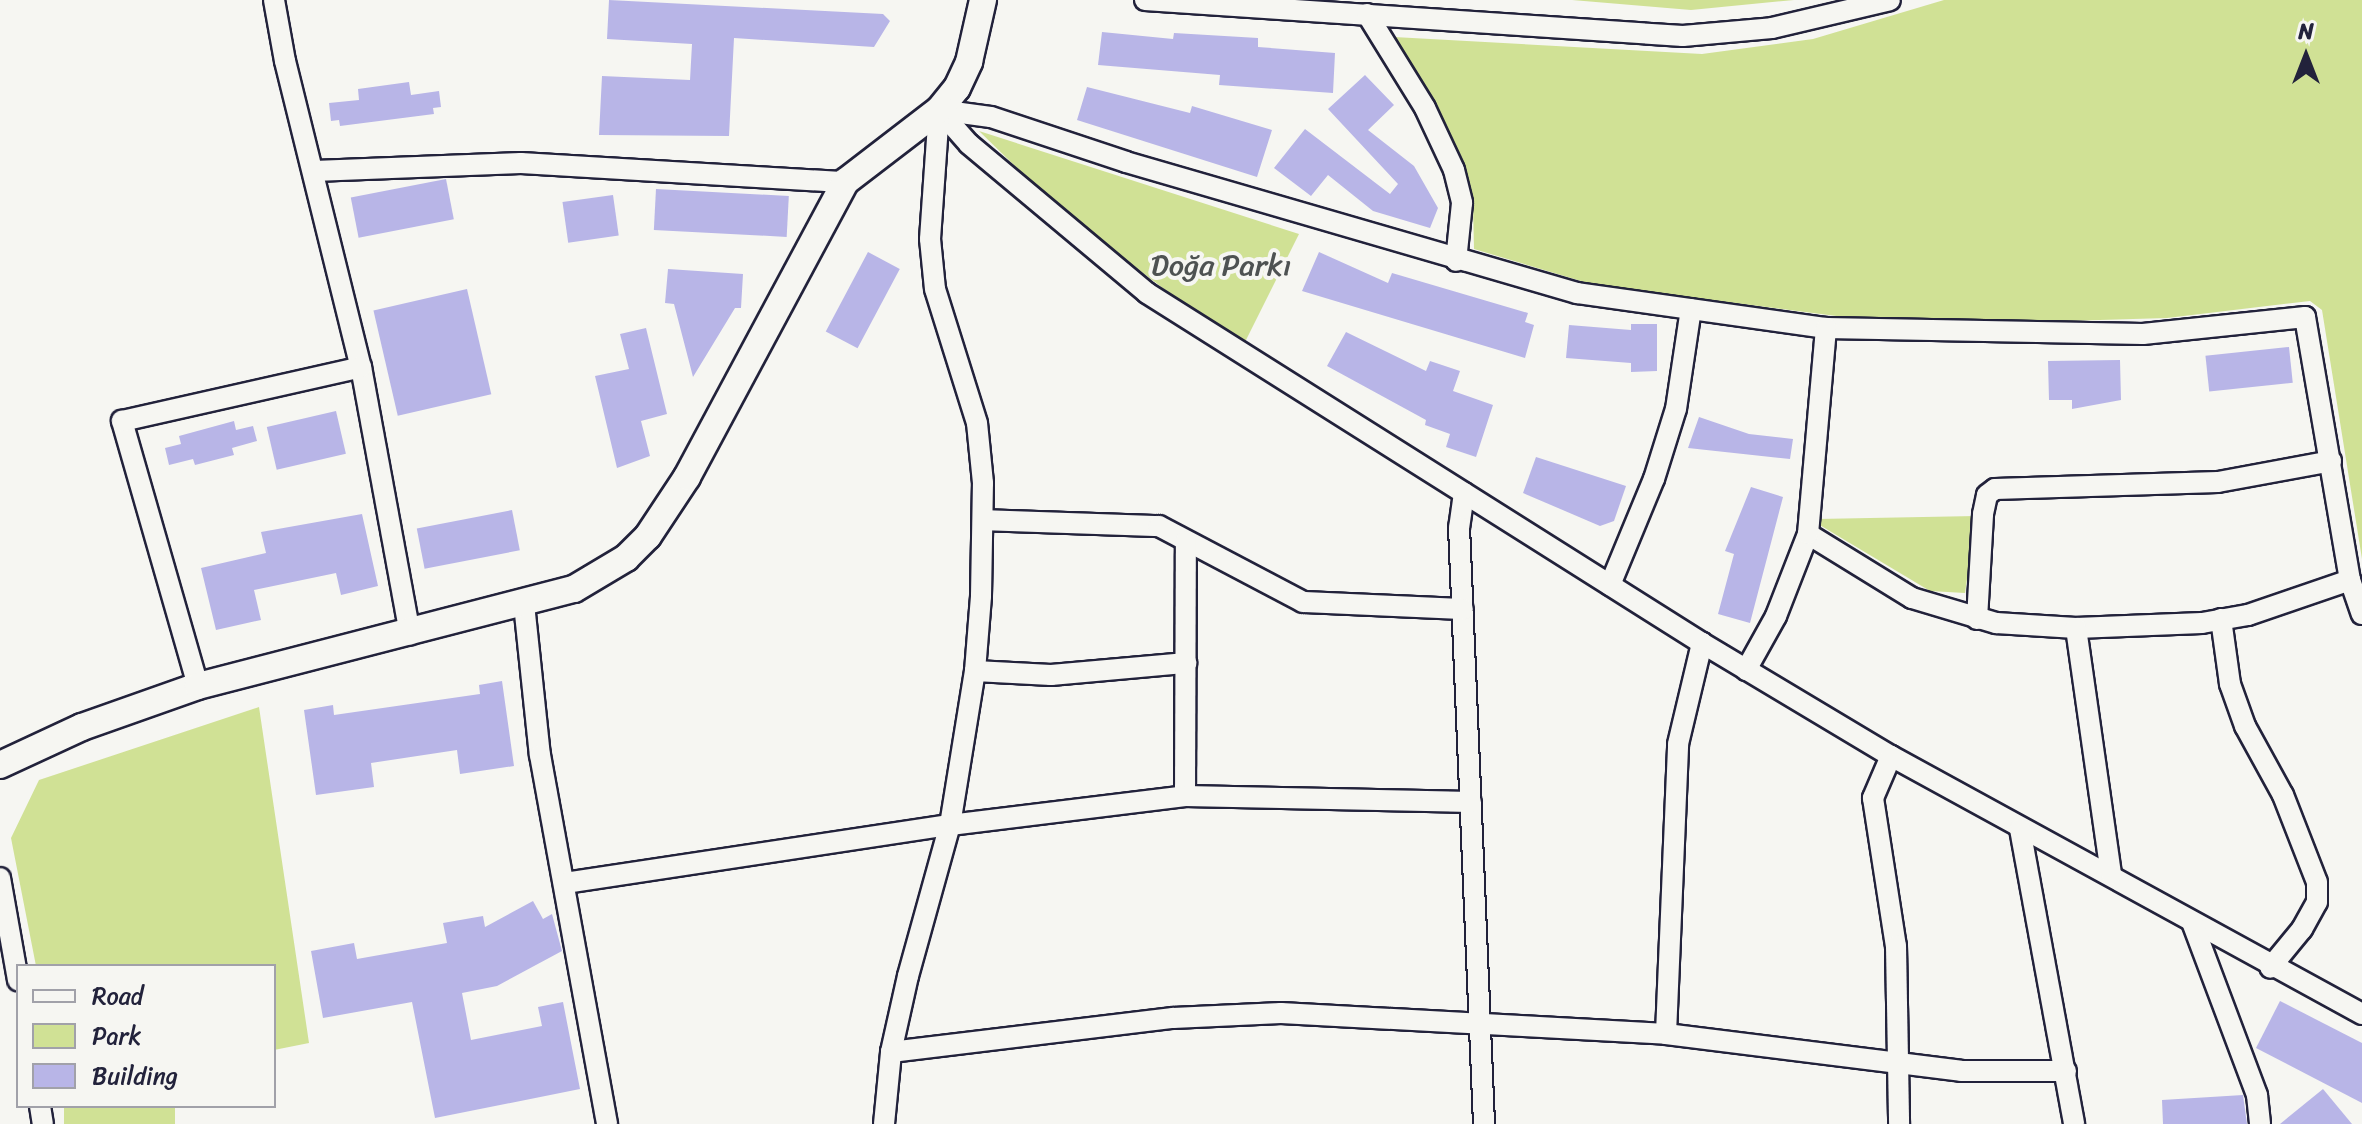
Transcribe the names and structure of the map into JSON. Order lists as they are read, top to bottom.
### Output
{
  "parks": ["Doğa Parkı"],
  "legend": ["Road", "Park", "Building"],
  "north": "top"
}
